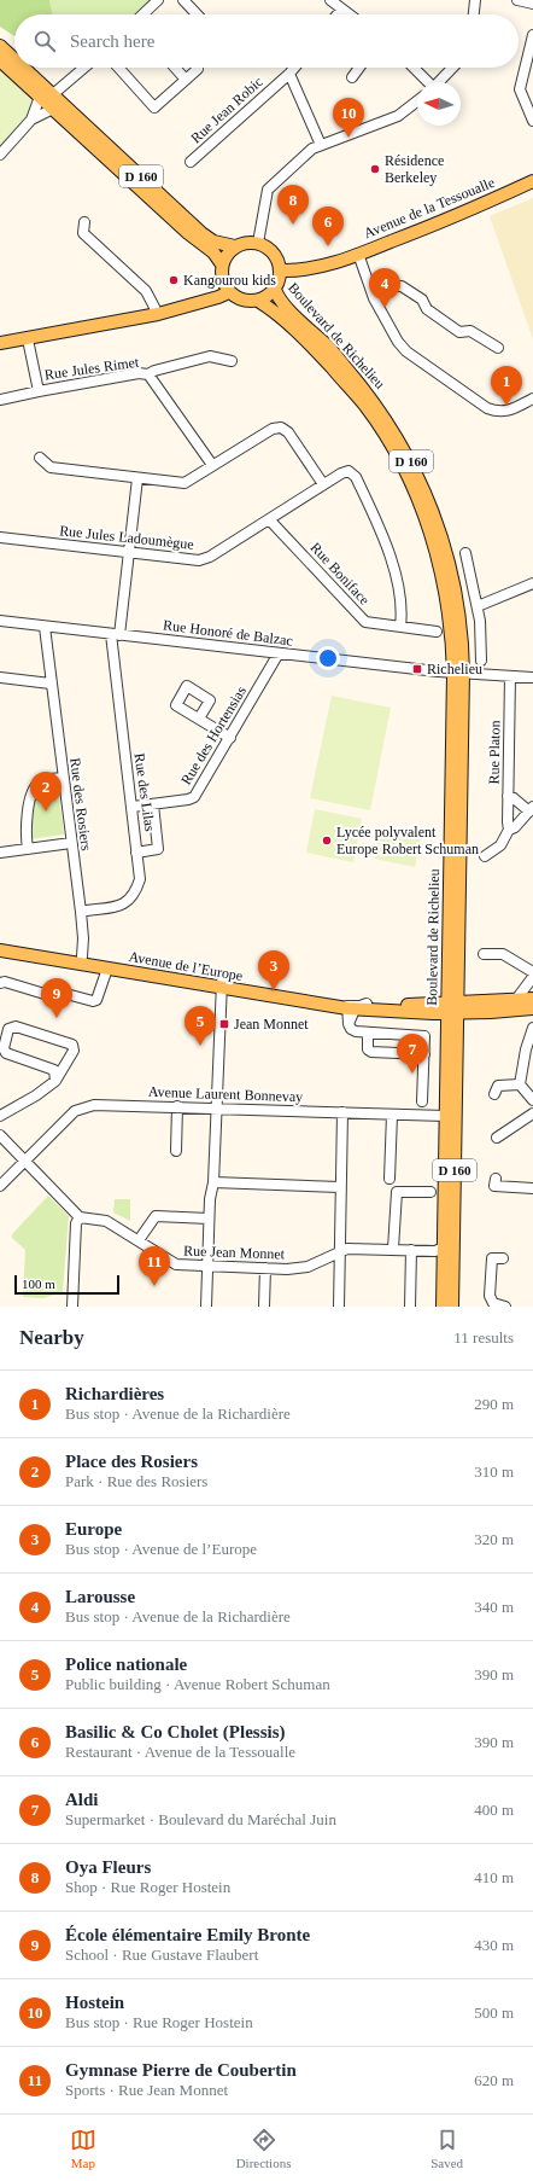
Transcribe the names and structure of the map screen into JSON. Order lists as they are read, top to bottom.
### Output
{
  "streets": {
    "main road": [
      "D 160",
      "Avenue de la Tessoualle",
      "Boulevard de Richelieu",
      "Avenue de l’Europe"
    ],
    "street": [
      "Rue Jean Robic",
      "Rue Jules Rimet",
      "Rue Jules Ladoumègue",
      "Rue Boniface",
      "Rue Honoré de Balzac",
      "Rue des Hortensias",
      "Rue Platon",
      "Rue des Lilas",
      "Rue des Rosiers",
      "Avenue Laurent Bonnevay",
      "Rue Jean Monnet"
    ]
  },
  "crossings": [
    ["D 160", "Avenue de la Tessoualle"],
    ["D 160", "Boulevard de Richelieu"],
    ["D 160", "Avenue de l’Europe"],
    ["D 160", "Avenue Laurent Bonnevay"],
    ["D 160", "Rue Jean Monnet"],
    ["Avenue de la Tessoualle", "Boulevard de Richelieu"],
    ["Boulevard de Richelieu", "Rue Honoré de Balzac"],
    ["Boulevard de Richelieu", "Avenue de l’Europe"],
    ["Boulevard de Richelieu", "Avenue Laurent Bonnevay"],
    ["Rue Jules Ladoumègue", "Rue Boniface"],
    ["Rue Jules Ladoumègue", "Rue des Lilas"],
    ["Rue Honoré de Balzac", "Rue des Hortensias"],
    ["Rue Honoré de Balzac", "Rue Platon"],
    ["Rue Honoré de Balzac", "Rue des Lilas"],
    ["Rue Honoré de Balzac", "Rue des Rosiers"],
    ["Rue des Hortensias", "Rue des Lilas"],
    ["Rue des Lilas", "Rue des Rosiers"],
    ["Rue des Rosiers", "Avenue de l’Europe"]
  ],
  "places": {
    "other": ["Résidence Berkeley", "Kangourou kids", "Lycée polyvalent Europe Robert Schuman"],
    "transit": ["Richelieu", "Jean Monnet"]
  },
  "scale_bar": "100 m",
  "north": "left",
  "page": {
    "search": "Search here",
    "pins": [
      "10",
      "8",
      "6",
      "4",
      "1",
      "2",
      "3",
      "9",
      "5",
      "7",
      "11"
    ],
    "scale": "100 m",
    "heading": ["Nearby", "11 results"],
    "list": [
      {
        "mark": "1",
        "name": "Richardières",
        "note": "Bus stop · Avenue de la Richardière",
        "value": "290 m"
      },
      {
        "mark": "2",
        "name": "Place des Rosiers",
        "note": "Park · Rue des Rosiers",
        "value": "310 m"
      },
      {
        "mark": "3",
        "name": "Europe",
        "note": "Bus stop · Avenue de l’Europe",
        "value": "320 m"
      },
      {
        "mark": "4",
        "name": "Larousse",
        "note": "Bus stop · Avenue de la Richardière",
        "value": "340 m"
      },
      {
        "mark": "5",
        "name": "Police nationale",
        "note": "Public building · Avenue Robert Schuman",
        "value": "390 m"
      },
      {
        "mark": "6",
        "name": "Basilic & Co Cholet (Plessis)",
        "note": "Restaurant · Avenue de la Tessoualle",
        "value": "390 m"
      },
      {
        "mark": "7",
        "name": "Aldi",
        "note": "Supermarket · Boulevard du Maréchal Juin",
        "value": "400 m"
      },
      {
        "mark": "8",
        "name": "Oya Fleurs",
        "note": "Shop · Rue Roger Hostein",
        "value": "410 m"
      },
      {
        "mark": "9",
        "name": "École élémentaire Emily Bronte",
        "note": "School · Rue Gustave Flaubert",
        "value": "430 m"
      },
      {
        "mark": "10",
        "name": "Hostein",
        "note": "Bus stop · Rue Roger Hostein",
        "value": "500 m"
      },
      {
        "mark": "11",
        "name": "Gymnase Pierre de Coubertin",
        "note": "Sports · Rue Jean Monnet",
        "value": "620 m"
      }
    ],
    "nav": ["Map", "Directions", "Saved"]
  }
}
